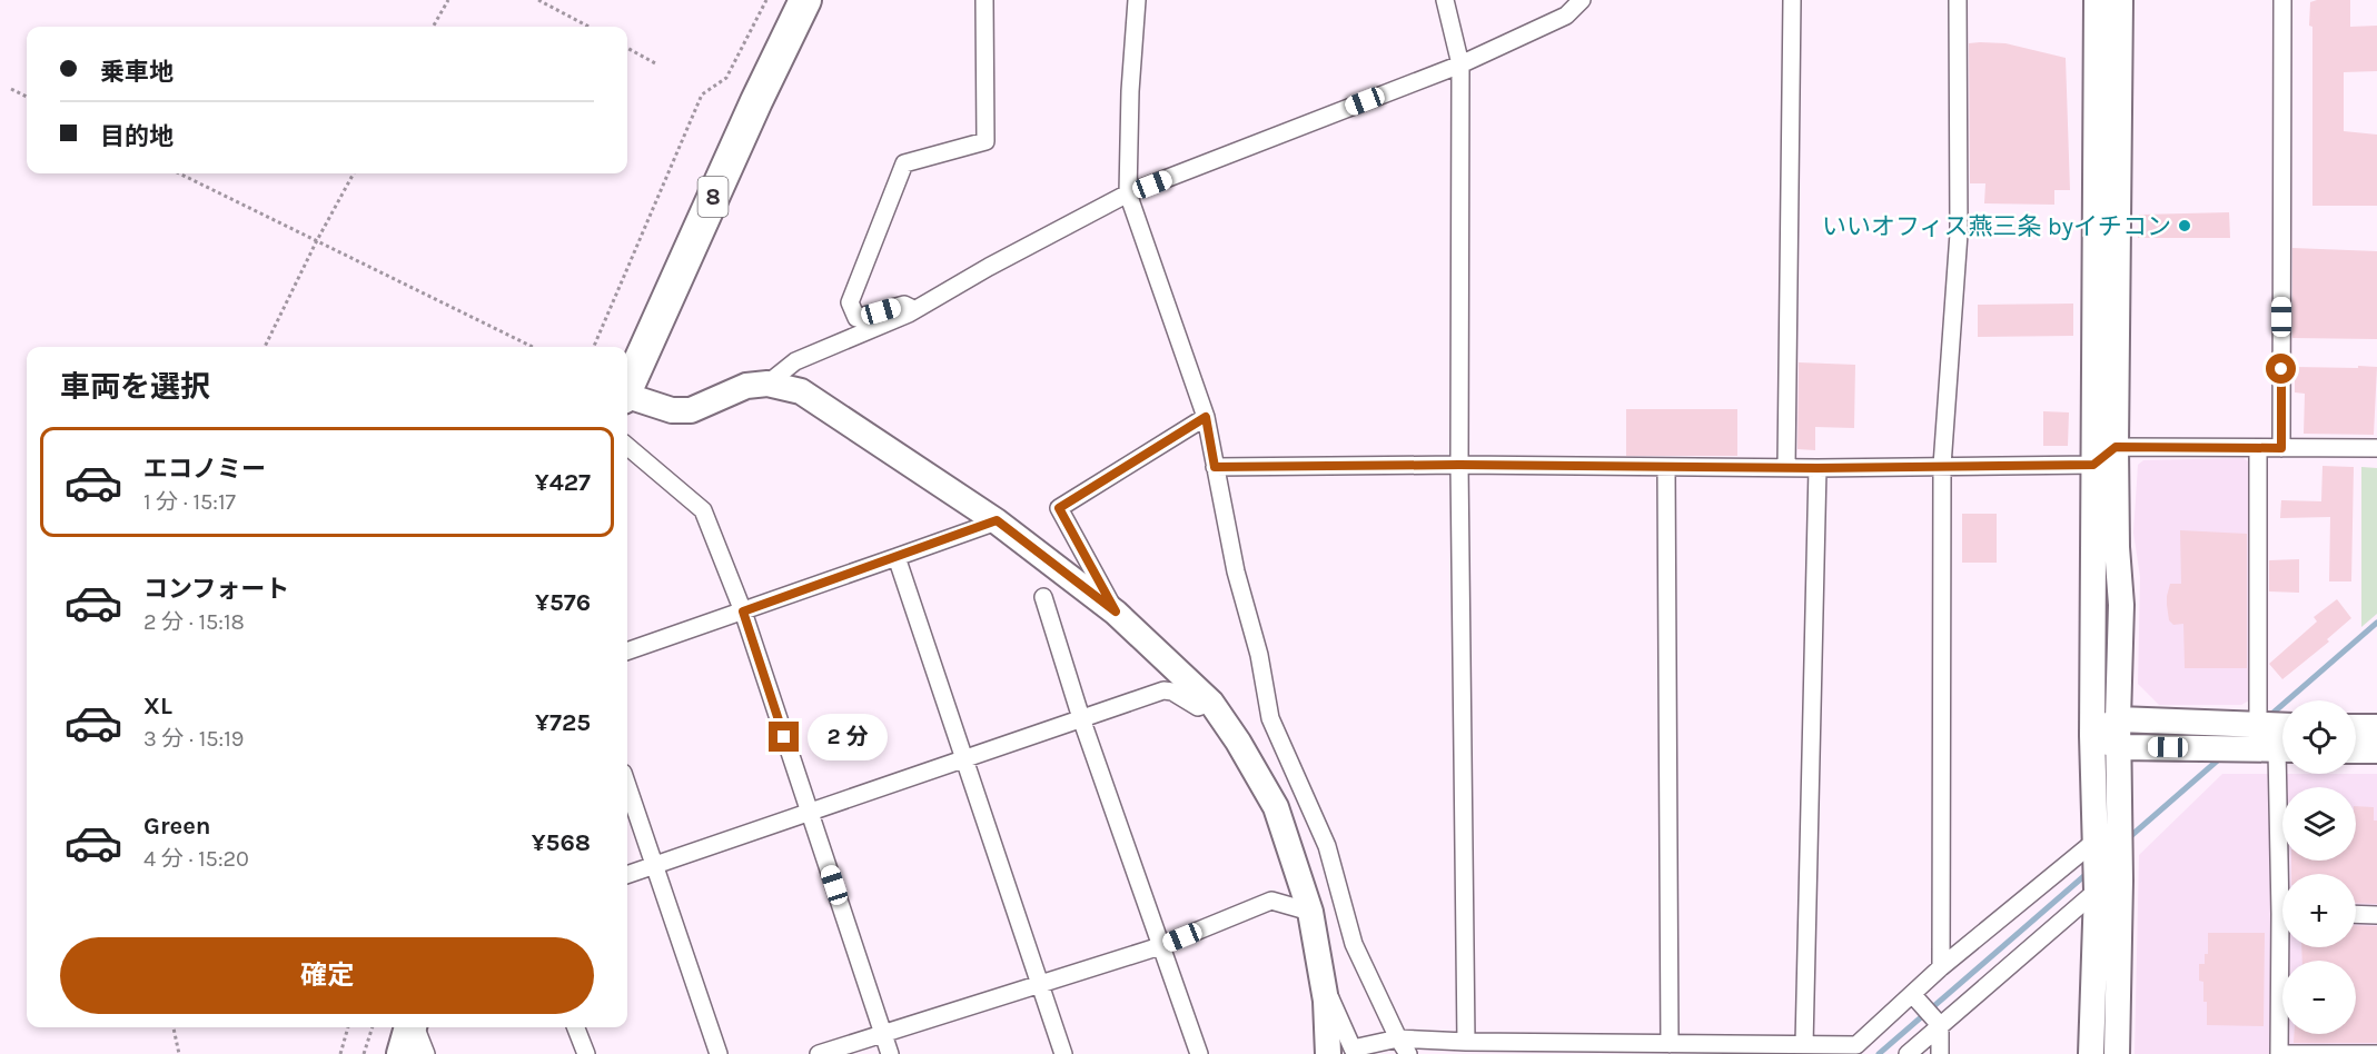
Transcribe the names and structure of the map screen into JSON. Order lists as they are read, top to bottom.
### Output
{
  "streets": {
    "highway": ["8"]
  },
  "places": ["いいオフィス燕三条 byイチコン"],
  "page": {
    "banner": ["乗車地", "目的地"],
    "heading": "車両を選択",
    "list": [
      {
        "name": "エコノミー",
        "note": "1 分 · 15:17",
        "value": "¥427"
      },
      {
        "name": "コンフォート",
        "note": "2 分 · 15:18",
        "value": "¥576"
      },
      {
        "name": "XL",
        "note": "3 分 · 15:19",
        "value": "¥725"
      },
      {
        "name": "Green",
        "note": "4 分 · 15:20",
        "value": "¥568"
      }
    ],
    "map_buttons": ["+", "−"],
    "bubble": "2 分",
    "buttons": "確定"
  }
}
